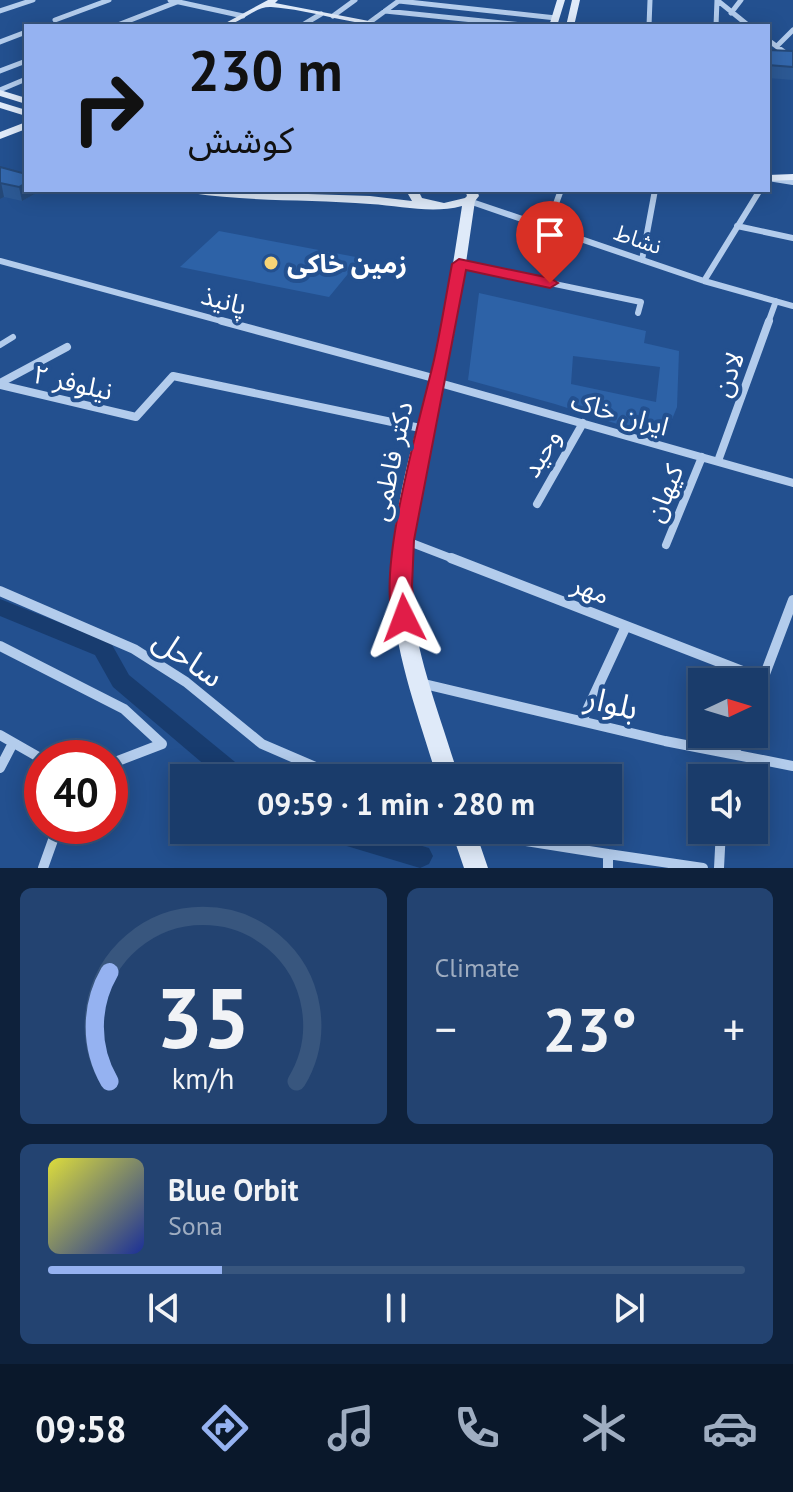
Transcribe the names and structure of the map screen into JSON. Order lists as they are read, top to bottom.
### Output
{
  "streets": {
    "street": [
      "نشاط",
      "پانیذ",
      "لادن",
      "نیلوفر ۲",
      "ایران خاک",
      "وحید",
      "دکتر فاطمی",
      "کیهان",
      "مهر",
      "ساحل",
      "بلوار"
    ]
  },
  "crossings": [
    ["نشاط", "لادن"],
    ["نشاط", "دکتر فاطمی"],
    ["پانیذ", "ایران خاک"],
    ["پانیذ", "دکتر فاطمی"],
    ["لادن", "ایران خاک"],
    ["نیلوفر ۲", "دکتر فاطمی"],
    ["ایران خاک", "وحید"],
    ["ایران خاک", "دکتر فاطمی"],
    ["ایران خاک", "کیهان"],
    ["دکتر فاطمی", "مهر"],
    ["دکتر فاطمی", "بلوار"]
  ],
  "places": ["زمین خاکی"],
  "north": "right",
  "page": {
    "turn": ["230 m", "کوشش"],
    "limit": "40",
    "trip": "09:59 · 1 min · 280 m",
    "tile": "Climate",
    "heat": ["−", "23°", "+"],
    "song": ["Blue Orbit", "Sona"],
    "tabs": "09:58",
    "gauge": ["35", "km/h"]
  }
}
